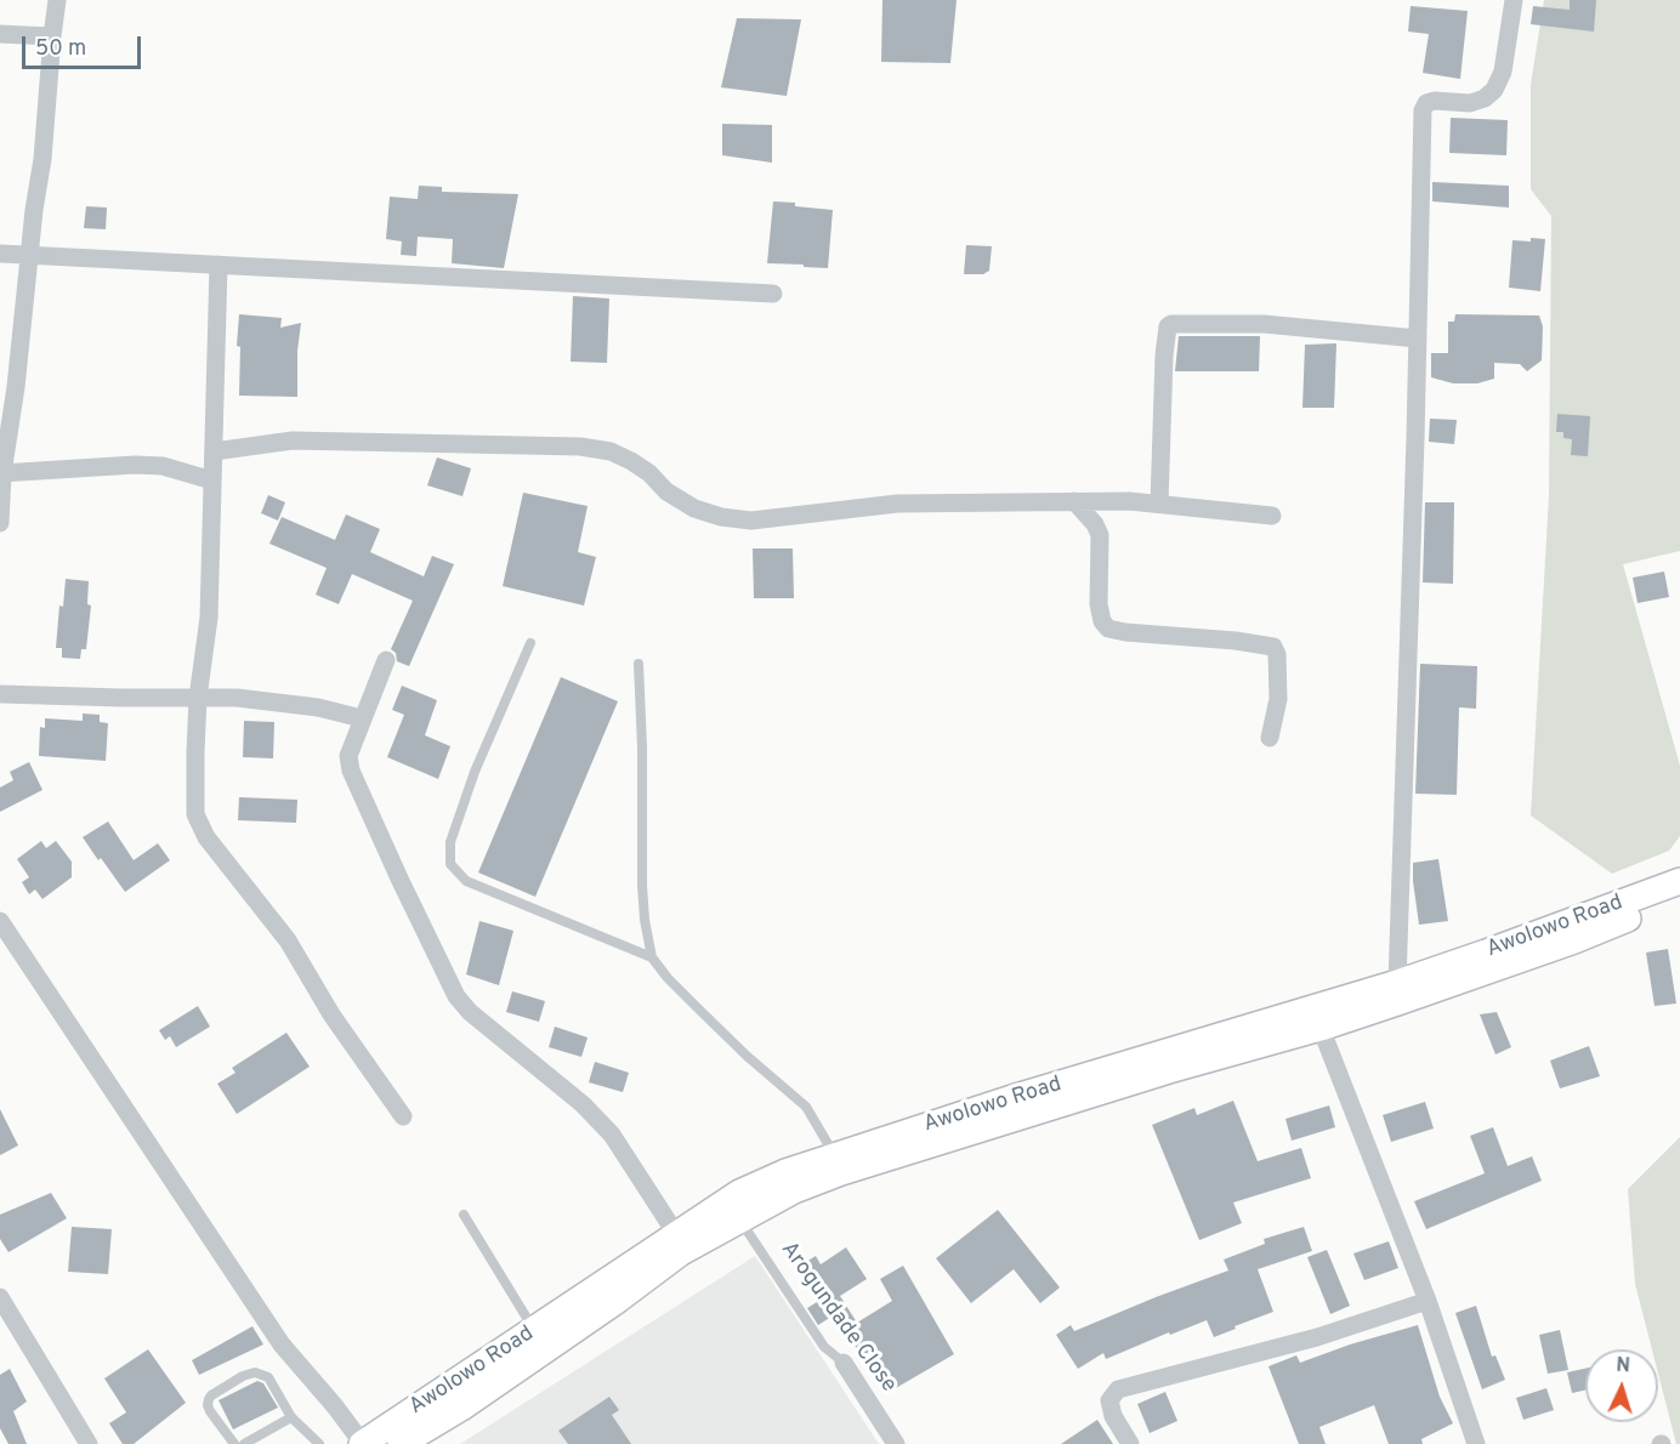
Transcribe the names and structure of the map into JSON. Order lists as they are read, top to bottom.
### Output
{
  "streets": {
    "main road": ["Awolowo Road"],
    "street": ["Arogundade Close"]
  },
  "crossings": [
    ["Awolowo Road", "Arogundade Close"]
  ],
  "scale_bar": "50 m",
  "north": "top"
}
